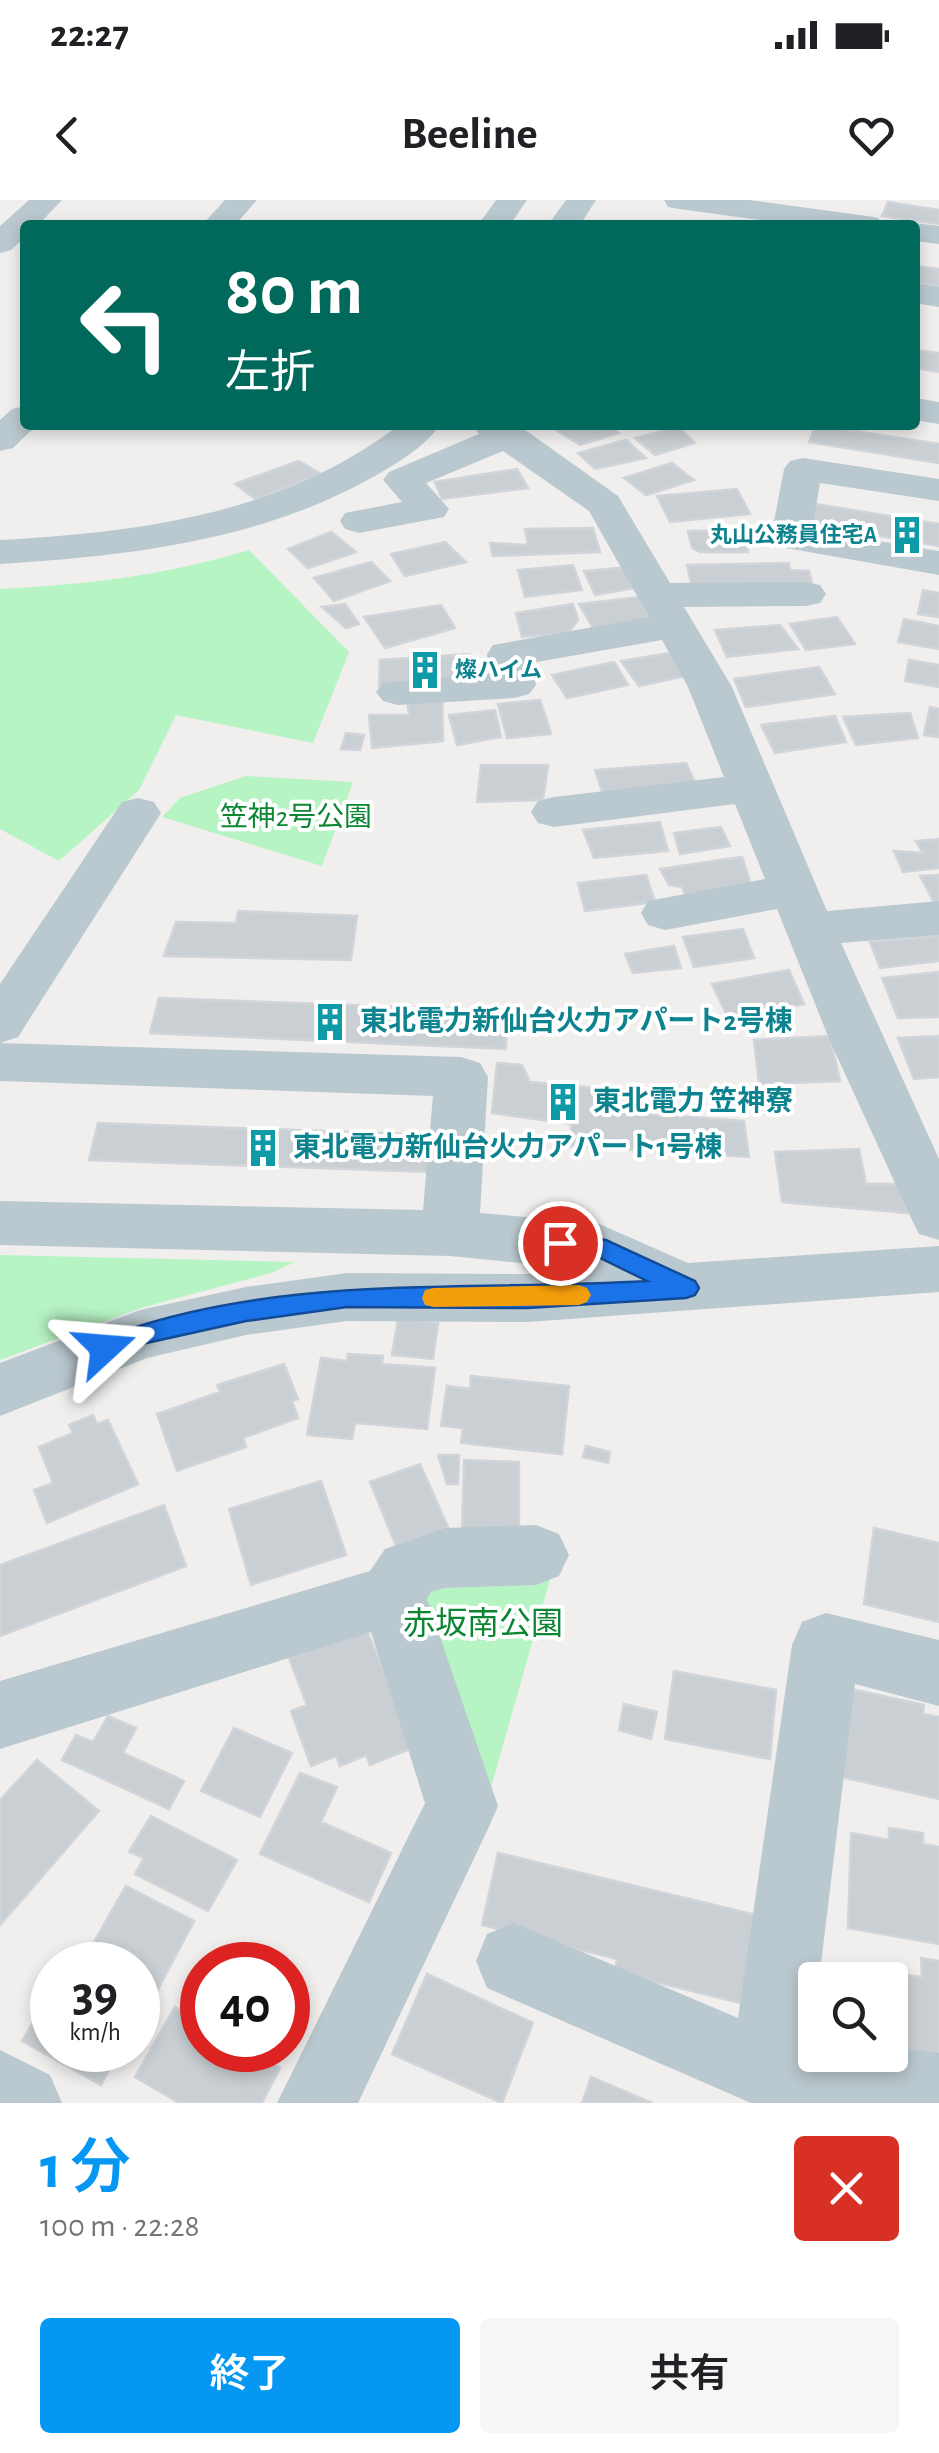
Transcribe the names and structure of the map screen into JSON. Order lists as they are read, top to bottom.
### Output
{
  "parks": ["笠神2号公園", "赤坂南公園"],
  "places": {
    "building": [
      "丸山公務員住宅A",
      "燦ハイム",
      "東北電力新仙台火力アパート2号棟",
      "東北電力 笠神寮",
      "東北電力新仙台火力アパート1号棟"
    ]
  },
  "page": {
    "status": "22:27",
    "header": "Beeline",
    "turn": ["80 m", "左折"],
    "speed": "39 km/h",
    "limit": "40",
    "heading": ["1 分", "100 m · 22:28"],
    "buttons": ["終了", "共有"]
  }
}
